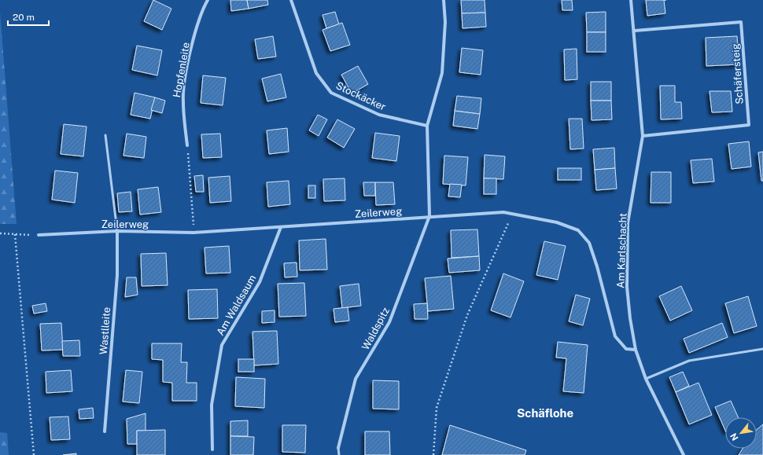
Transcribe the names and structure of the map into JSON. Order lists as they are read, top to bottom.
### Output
{
  "streets": {
    "street": [
      "Hopfenleite",
      "Schäfersteig",
      "Stockäcker",
      "Zeilerweg",
      "Am Karlschacht",
      "Am Waldsaum",
      "Waldspitz",
      "Wastlleite"
    ]
  },
  "crossings": [
    ["Schäfersteig", "Am Karlschacht"],
    ["Zeilerweg", "Am Karlschacht"],
    ["Zeilerweg", "Am Waldsaum"],
    ["Zeilerweg", "Waldspitz"],
    ["Zeilerweg", "Wastlleite"]
  ],
  "districts": ["Schäflohe"],
  "scale_bar": "20 m",
  "north": "bottom left"
}
